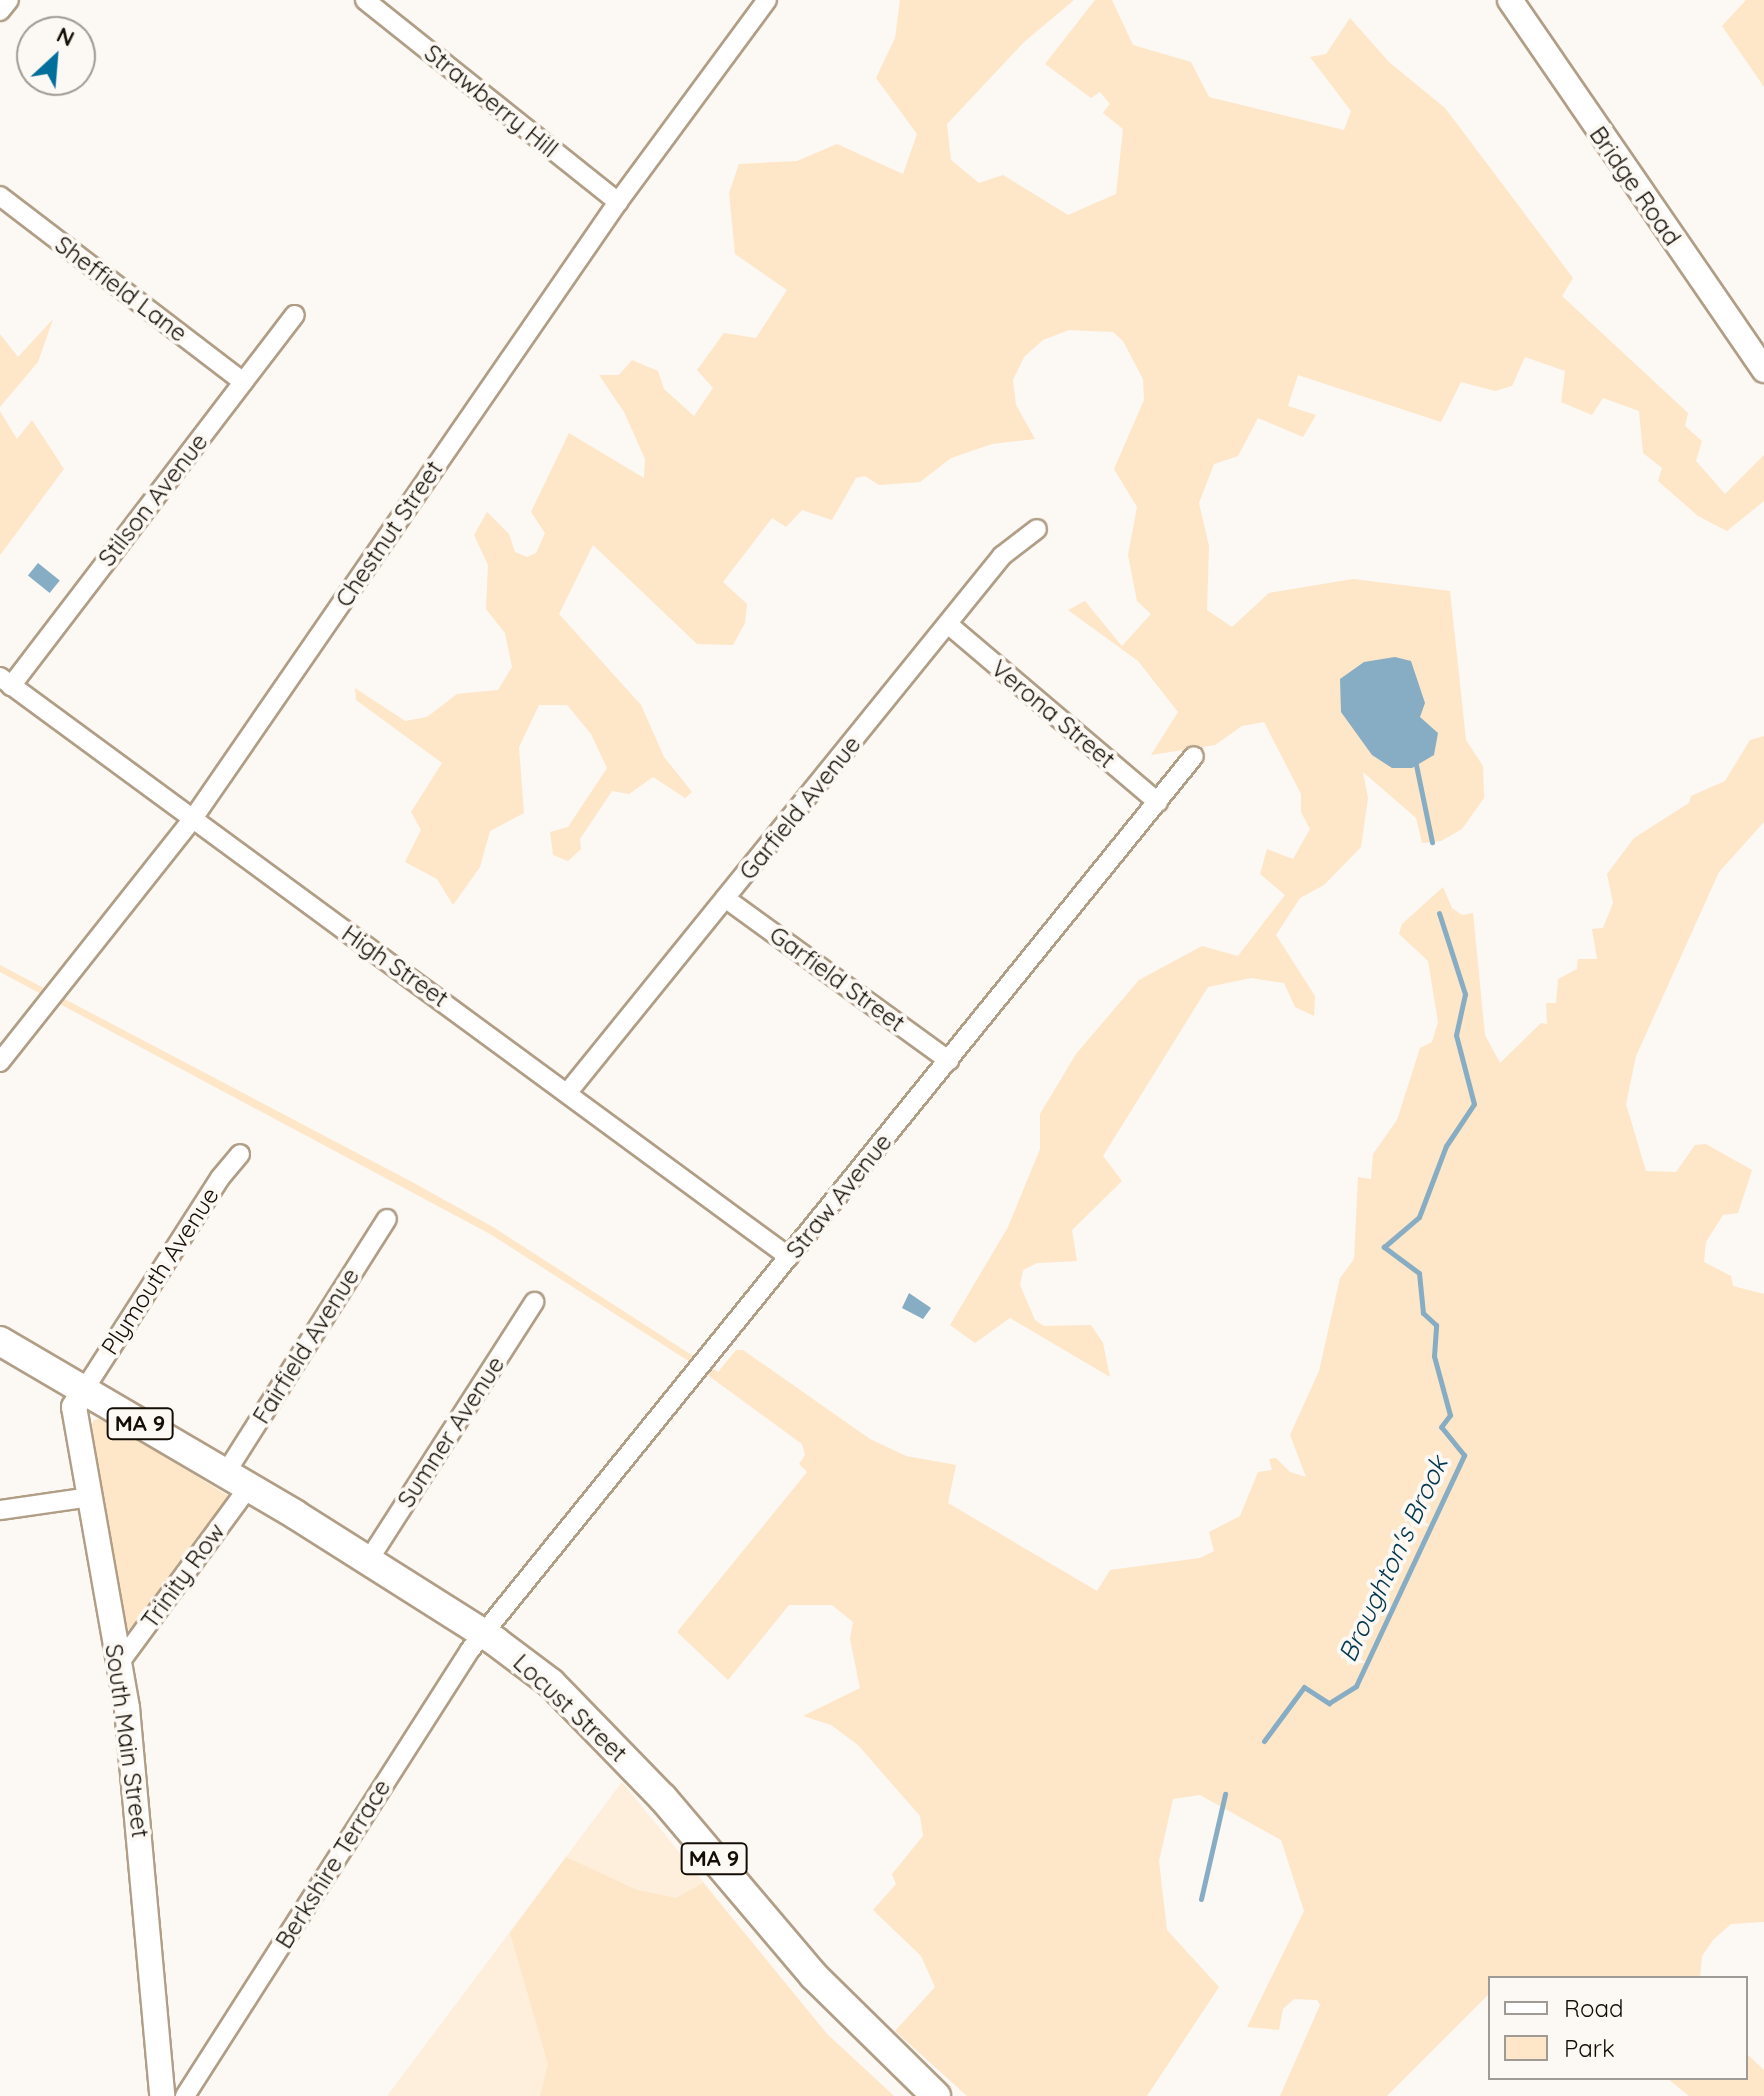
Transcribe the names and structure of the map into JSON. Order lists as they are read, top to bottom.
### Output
{
  "streets": {
    "highway": ["MA 9", "Locust Street"],
    "main road": ["Bridge Road", "South Main Street"],
    "street": [
      "Strawberry Hill",
      "Sheffield Lane",
      "Stilson Avenue",
      "Chestnut Street",
      "Verona Street",
      "Garfield Avenue",
      "High Street",
      "Garfield Street",
      "Straw Avenue",
      "Plymouth Avenue",
      "Fairfield Avenue",
      "Sumner Avenue",
      "Trinity Row",
      "Berkshire Terrace"
    ]
  },
  "crossings": [
    ["Strawberry Hill", "Chestnut Street"],
    ["Sheffield Lane", "Stilson Avenue"],
    ["Stilson Avenue", "High Street"],
    ["Chestnut Street", "High Street"],
    ["Verona Street", "Garfield Avenue"],
    ["Verona Street", "Straw Avenue"],
    ["Garfield Avenue", "High Street"],
    ["Garfield Avenue", "Garfield Street"],
    ["High Street", "Straw Avenue"],
    ["Garfield Street", "Straw Avenue"],
    ["Straw Avenue", "Locust Street"],
    ["Straw Avenue", "Berkshire Terrace"],
    ["Plymouth Avenue", "MA 9"],
    ["Plymouth Avenue", "Locust Street"],
    ["Plymouth Avenue", "South Main Street"],
    ["Fairfield Avenue", "Trinity Row"],
    ["Fairfield Avenue", "Locust Street"],
    ["MA 9", "Locust Street"],
    ["MA 9", "South Main Street"],
    ["Sumner Avenue", "Locust Street"],
    ["Trinity Row", "Locust Street"],
    ["Trinity Row", "South Main Street"],
    ["Locust Street", "South Main Street"],
    ["Locust Street", "Berkshire Terrace"]
  ],
  "water": ["Broughton's Brook"],
  "legend": ["Road", "Park"],
  "north": "top right"
}
